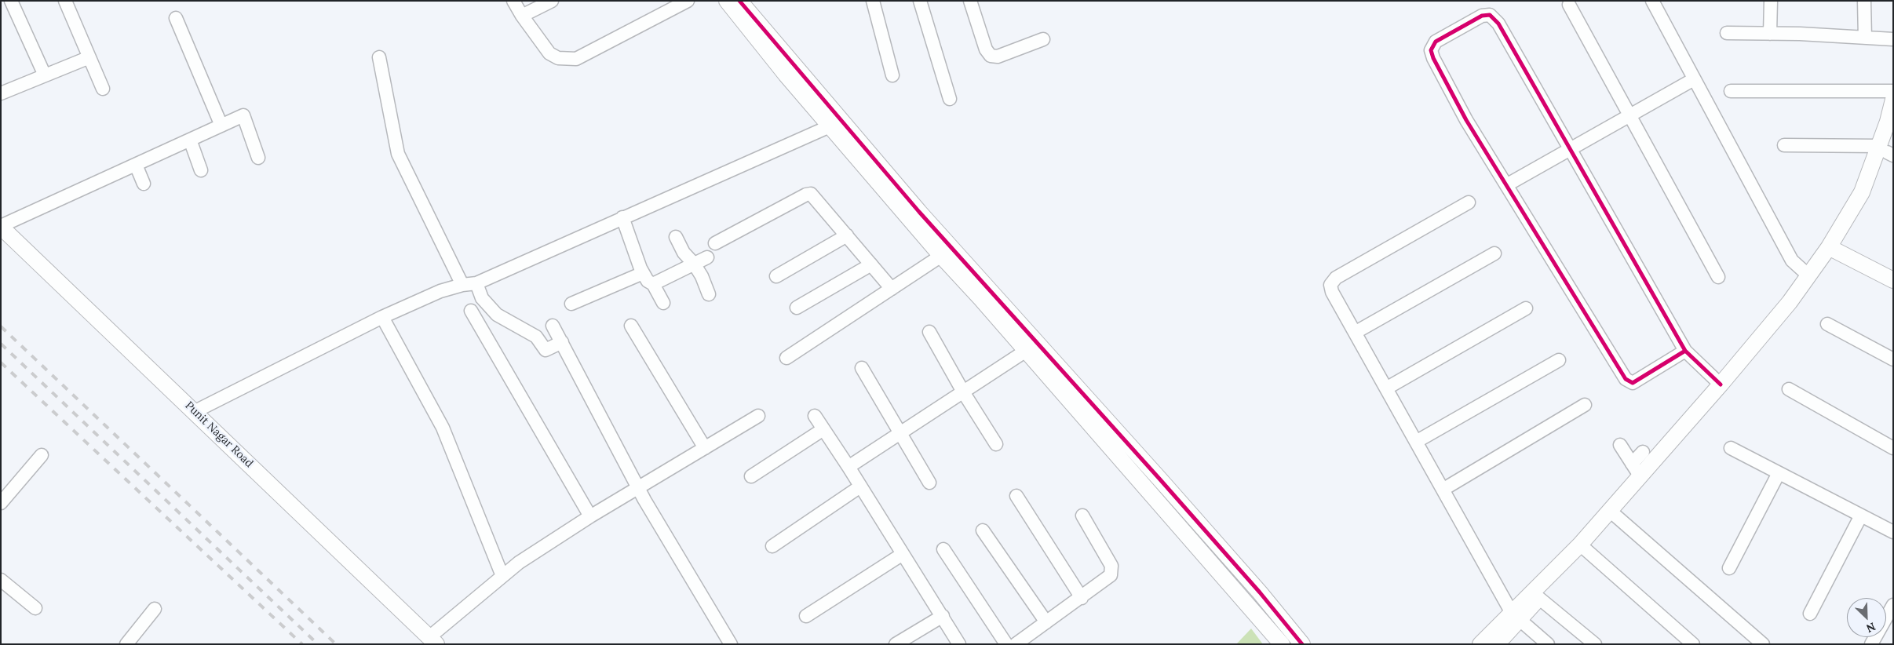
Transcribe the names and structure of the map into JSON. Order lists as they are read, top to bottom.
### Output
{
  "streets": {
    "street": ["Punit Nagar Road"]
  },
  "north": "bottom right"
}
